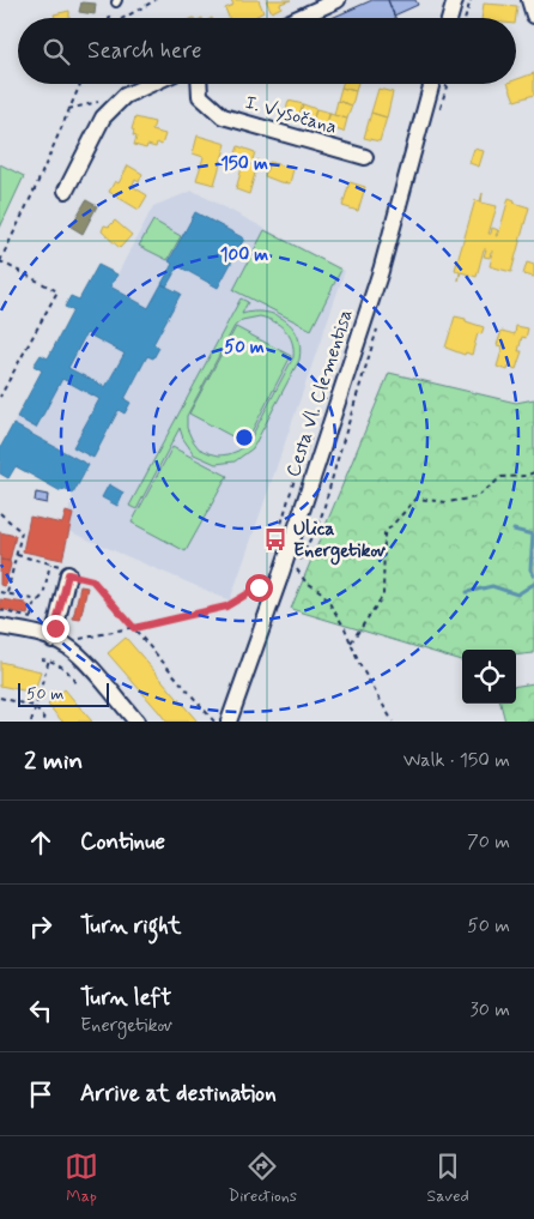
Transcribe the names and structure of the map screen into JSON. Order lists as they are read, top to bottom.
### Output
{
  "streets": {
    "street": ["I. Vysočana", "Cesta Vl. Clementisa"]
  },
  "places": {
    "bus stop": ["Ulica Energetikov"]
  },
  "scale_bar": "50 m",
  "page": {
    "search": "Search here",
    "scale": "50 m",
    "heading": ["2 min", "Walk · 150 m"],
    "list": [
      ["Continue", "70 m"],
      ["Turn right", "50 m"],
      ["Turn left", "Energetikov", "30 m"],
      "Arrive at destination"
    ],
    "nav": ["Map", "Directions", "Saved"]
  },
  "rings": ["150 m", "100 m", "50 m"]
}
